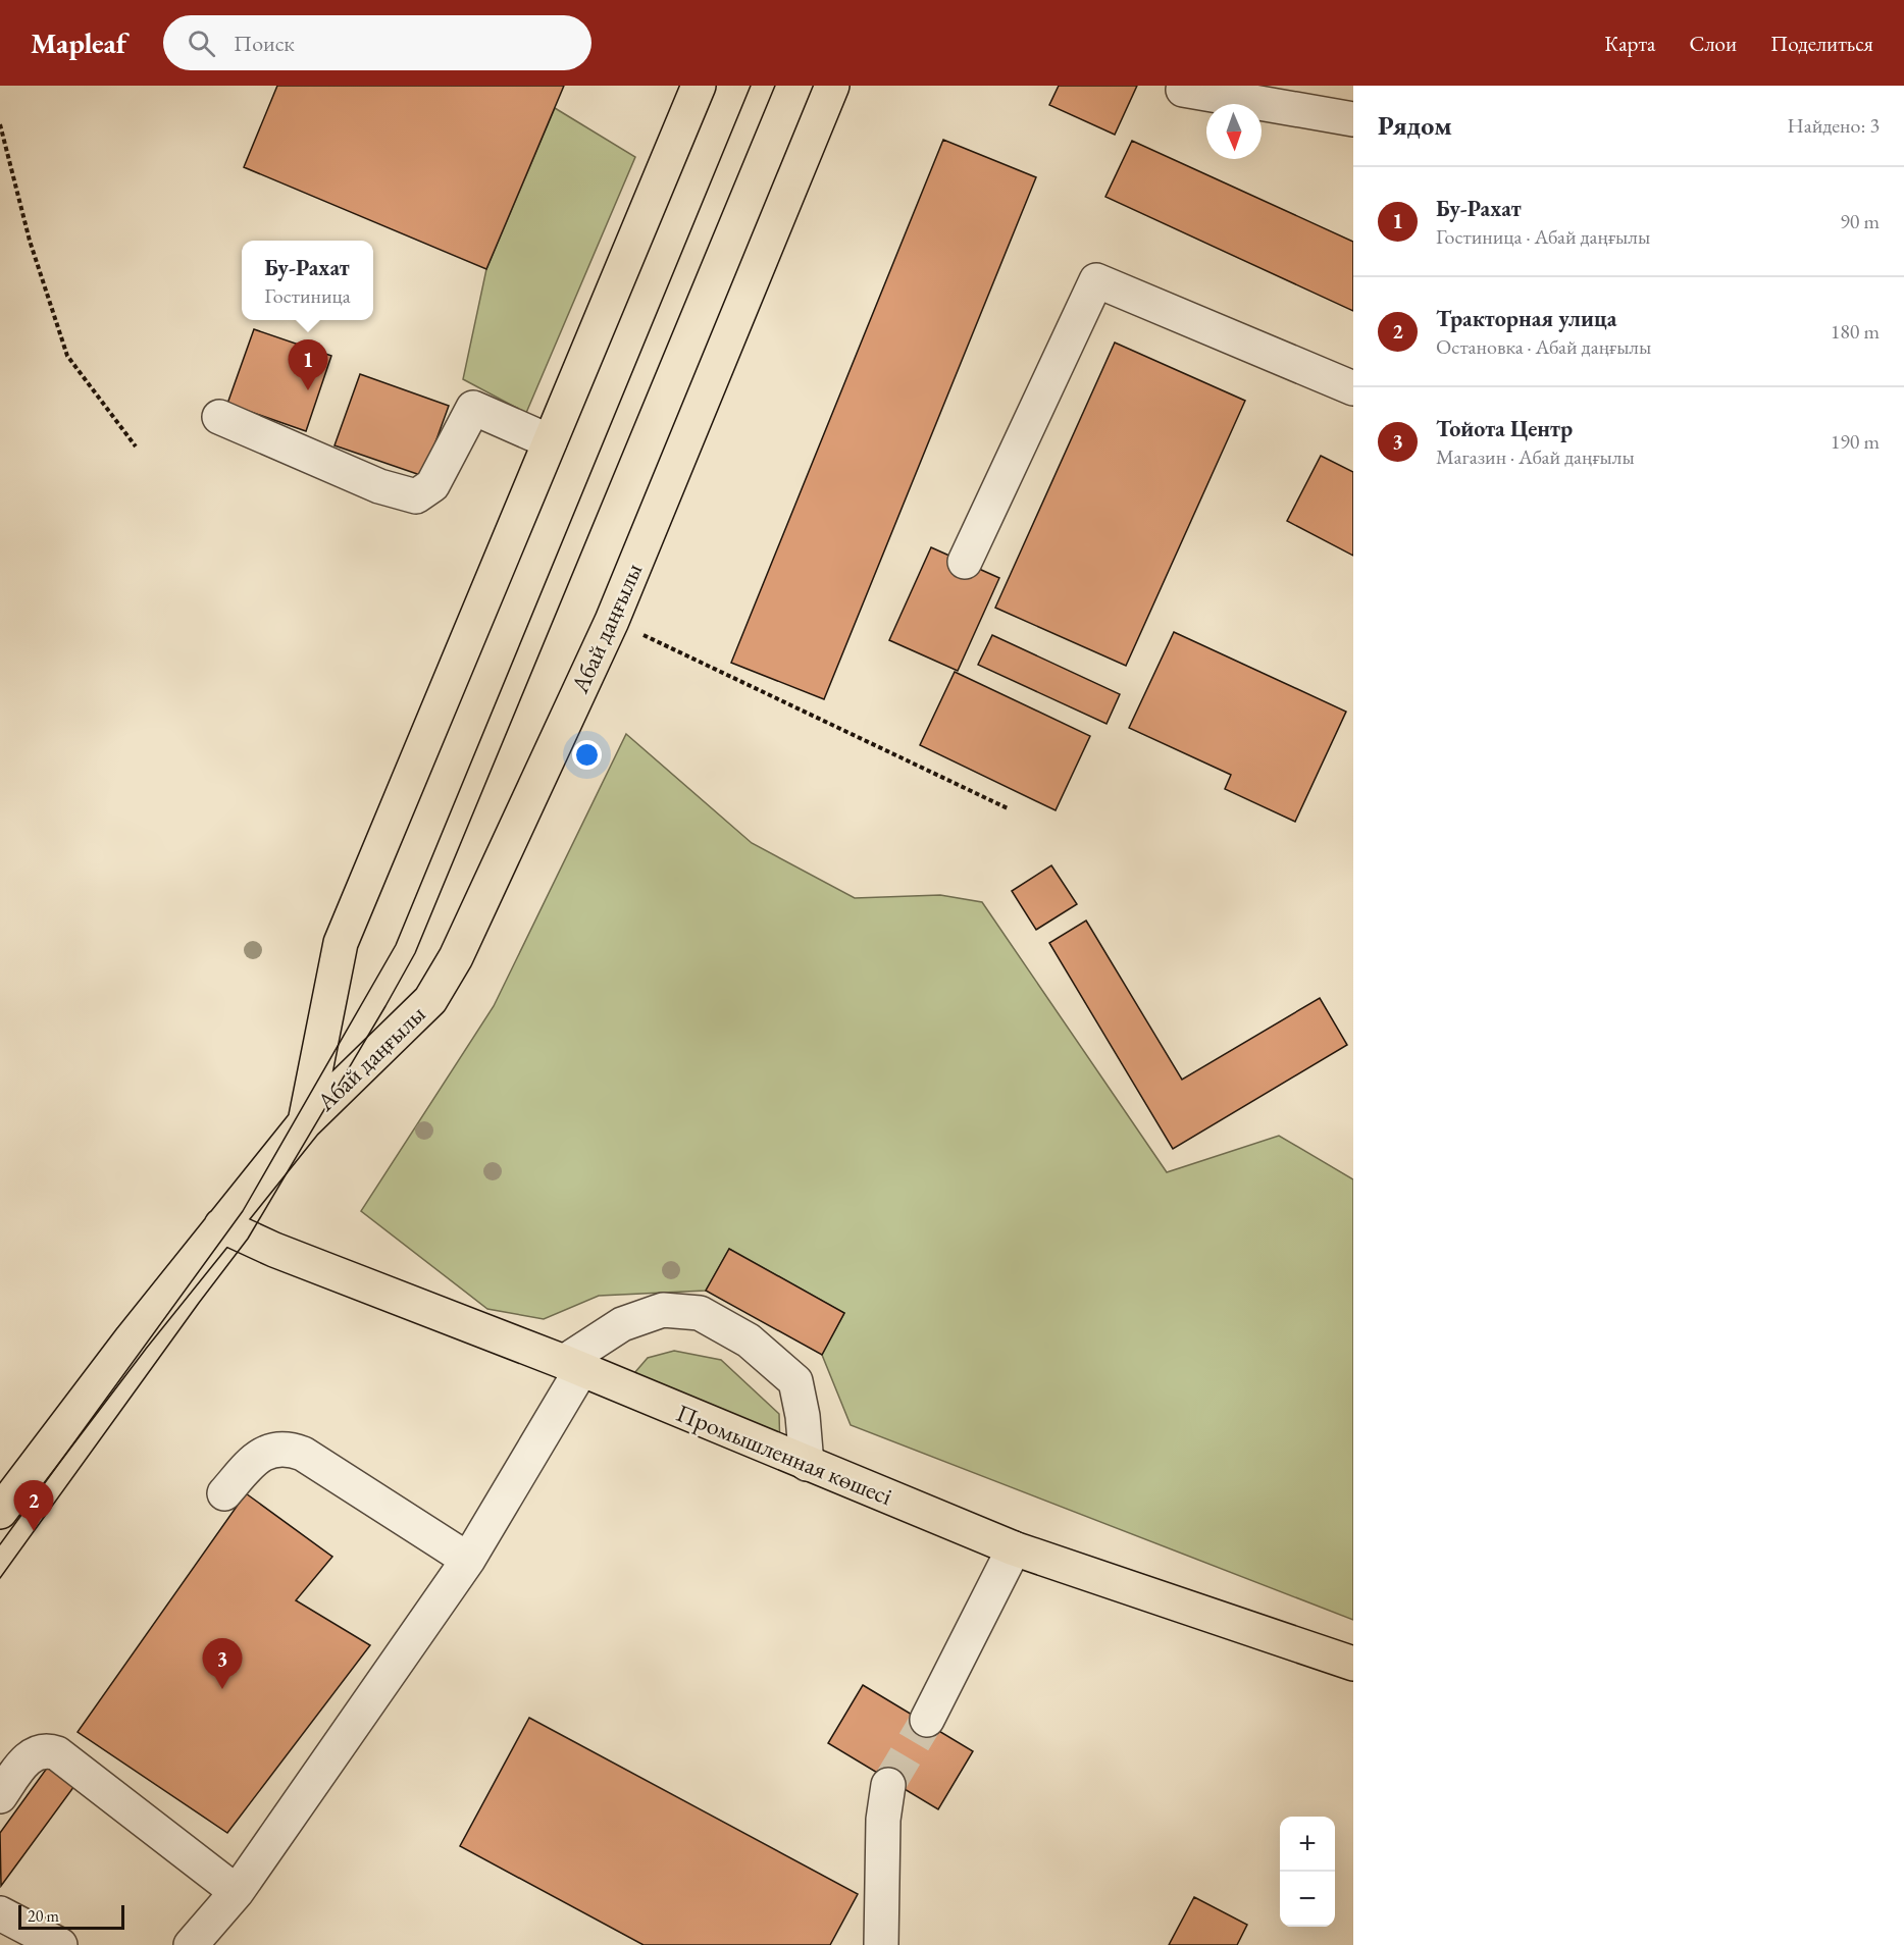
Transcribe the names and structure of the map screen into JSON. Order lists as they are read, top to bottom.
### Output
{
  "streets": {
    "main road": ["Абай даңғылы", "Промышленная көшесі"]
  },
  "crossings": [
    ["Абай даңғылы", "Промышленная көшесі"]
  ],
  "scale_bar": "20 m",
  "north": "bottom",
  "page": {
    "header": "Mapleaf",
    "search": "Поиск",
    "nav": ["Карта", "Слои", "Поделиться"],
    "heading": ["Рядом", "Найдено: 3"],
    "list": [
      {
        "mark": "1",
        "name": "Бу-Рахат",
        "note": "Гостиница · Абай даңғылы",
        "value": "90 m"
      },
      {
        "mark": "2",
        "name": "Тракторная улица",
        "note": "Остановка · Абай даңғылы",
        "value": "180 m"
      },
      {
        "mark": "3",
        "name": "Тойота Центр",
        "note": "Магазин · Абай даңғылы",
        "value": "190 m"
      }
    ],
    "popup": ["Бу-Рахат", "Гостиница"],
    "pins": ["1", "2", "3"],
    "map_buttons": ["+", "−"],
    "scale": "20 m"
  }
}
